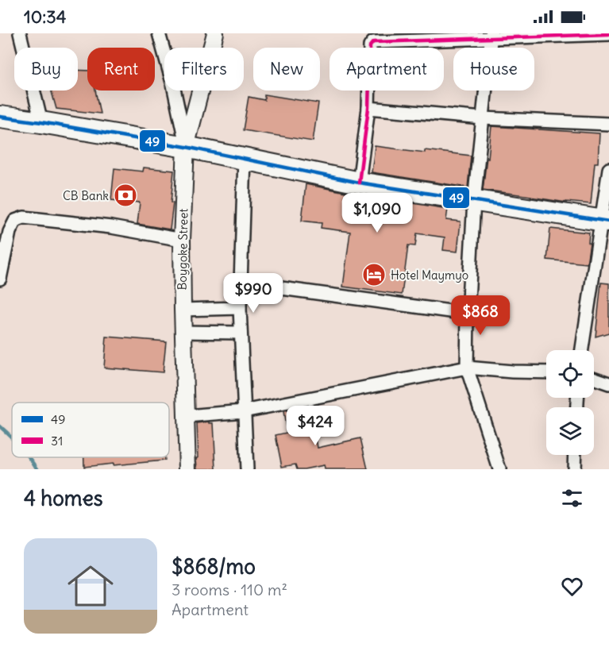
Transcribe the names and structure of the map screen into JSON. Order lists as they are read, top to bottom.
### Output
{
  "streets": {
    "street": ["Boygoke Street"]
  },
  "places": {
    "bank": ["CB Bank"],
    "hotel": ["Hotel Maymyo"]
  },
  "lines": ["transit line 31", "transit line 49"],
  "legend": ["49", "31"],
  "page": {
    "status": "10:34",
    "chip": [
      "Buy",
      "Rent",
      "Filters",
      "New",
      "Apartment",
      "House"
    ],
    "price": [
      "$1,090",
      "$990",
      "$868",
      "$424"
    ],
    "heading": "4 homes",
    "list": [
      {
        "name": "$868/mo",
        "note": "3 rooms · 110 m² · Apartment"
      }
    ]
  }
}
